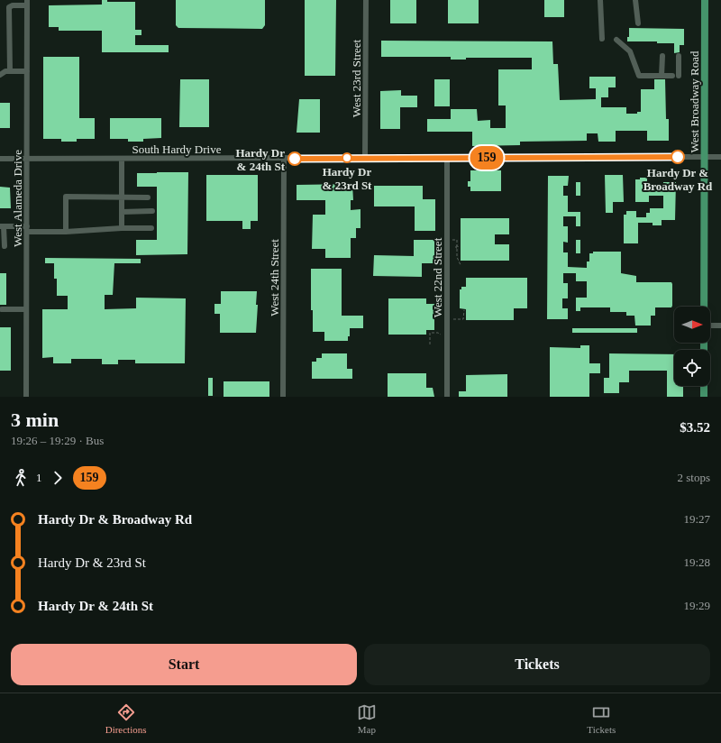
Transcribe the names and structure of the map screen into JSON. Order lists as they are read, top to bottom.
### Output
{
  "streets": {
    "main road": ["West Broadway Road"],
    "street": [
      "West 23rd Street",
      "South Hardy Drive",
      "West Alameda Drive",
      "West 24th Street",
      "West 22nd Street"
    ]
  },
  "crossings": [
    ["West 23rd Street", "South Hardy Drive"],
    ["West Broadway Road", "South Hardy Drive"],
    ["South Hardy Drive", "West Alameda Drive"],
    ["South Hardy Drive", "West 24th Street"],
    ["South Hardy Drive", "West 22nd Street"]
  ],
  "places": ["Hardy Dr & Broadway Rd", "Hardy Dr & 23rd St", "Hardy Dr & 24th St"],
  "lines": ["bus line 159"],
  "north": "right",
  "page": {
    "on_map": "159",
    "heading": ["3 min", "19:26 – 19:29 · Bus", "$3.52"],
    "legs": ["1", "159", "2 stops"],
    "list": [
      {
        "name": "Hardy Dr & Broadway Rd",
        "value": "19:27"
      },
      {
        "name": "Hardy Dr & 23rd St",
        "value": "19:28"
      },
      {
        "name": "Hardy Dr & 24th St",
        "value": "19:29"
      }
    ],
    "buttons": ["Start", "Tickets"],
    "tabs": ["Directions", "Map", "Tickets"]
  }
}
